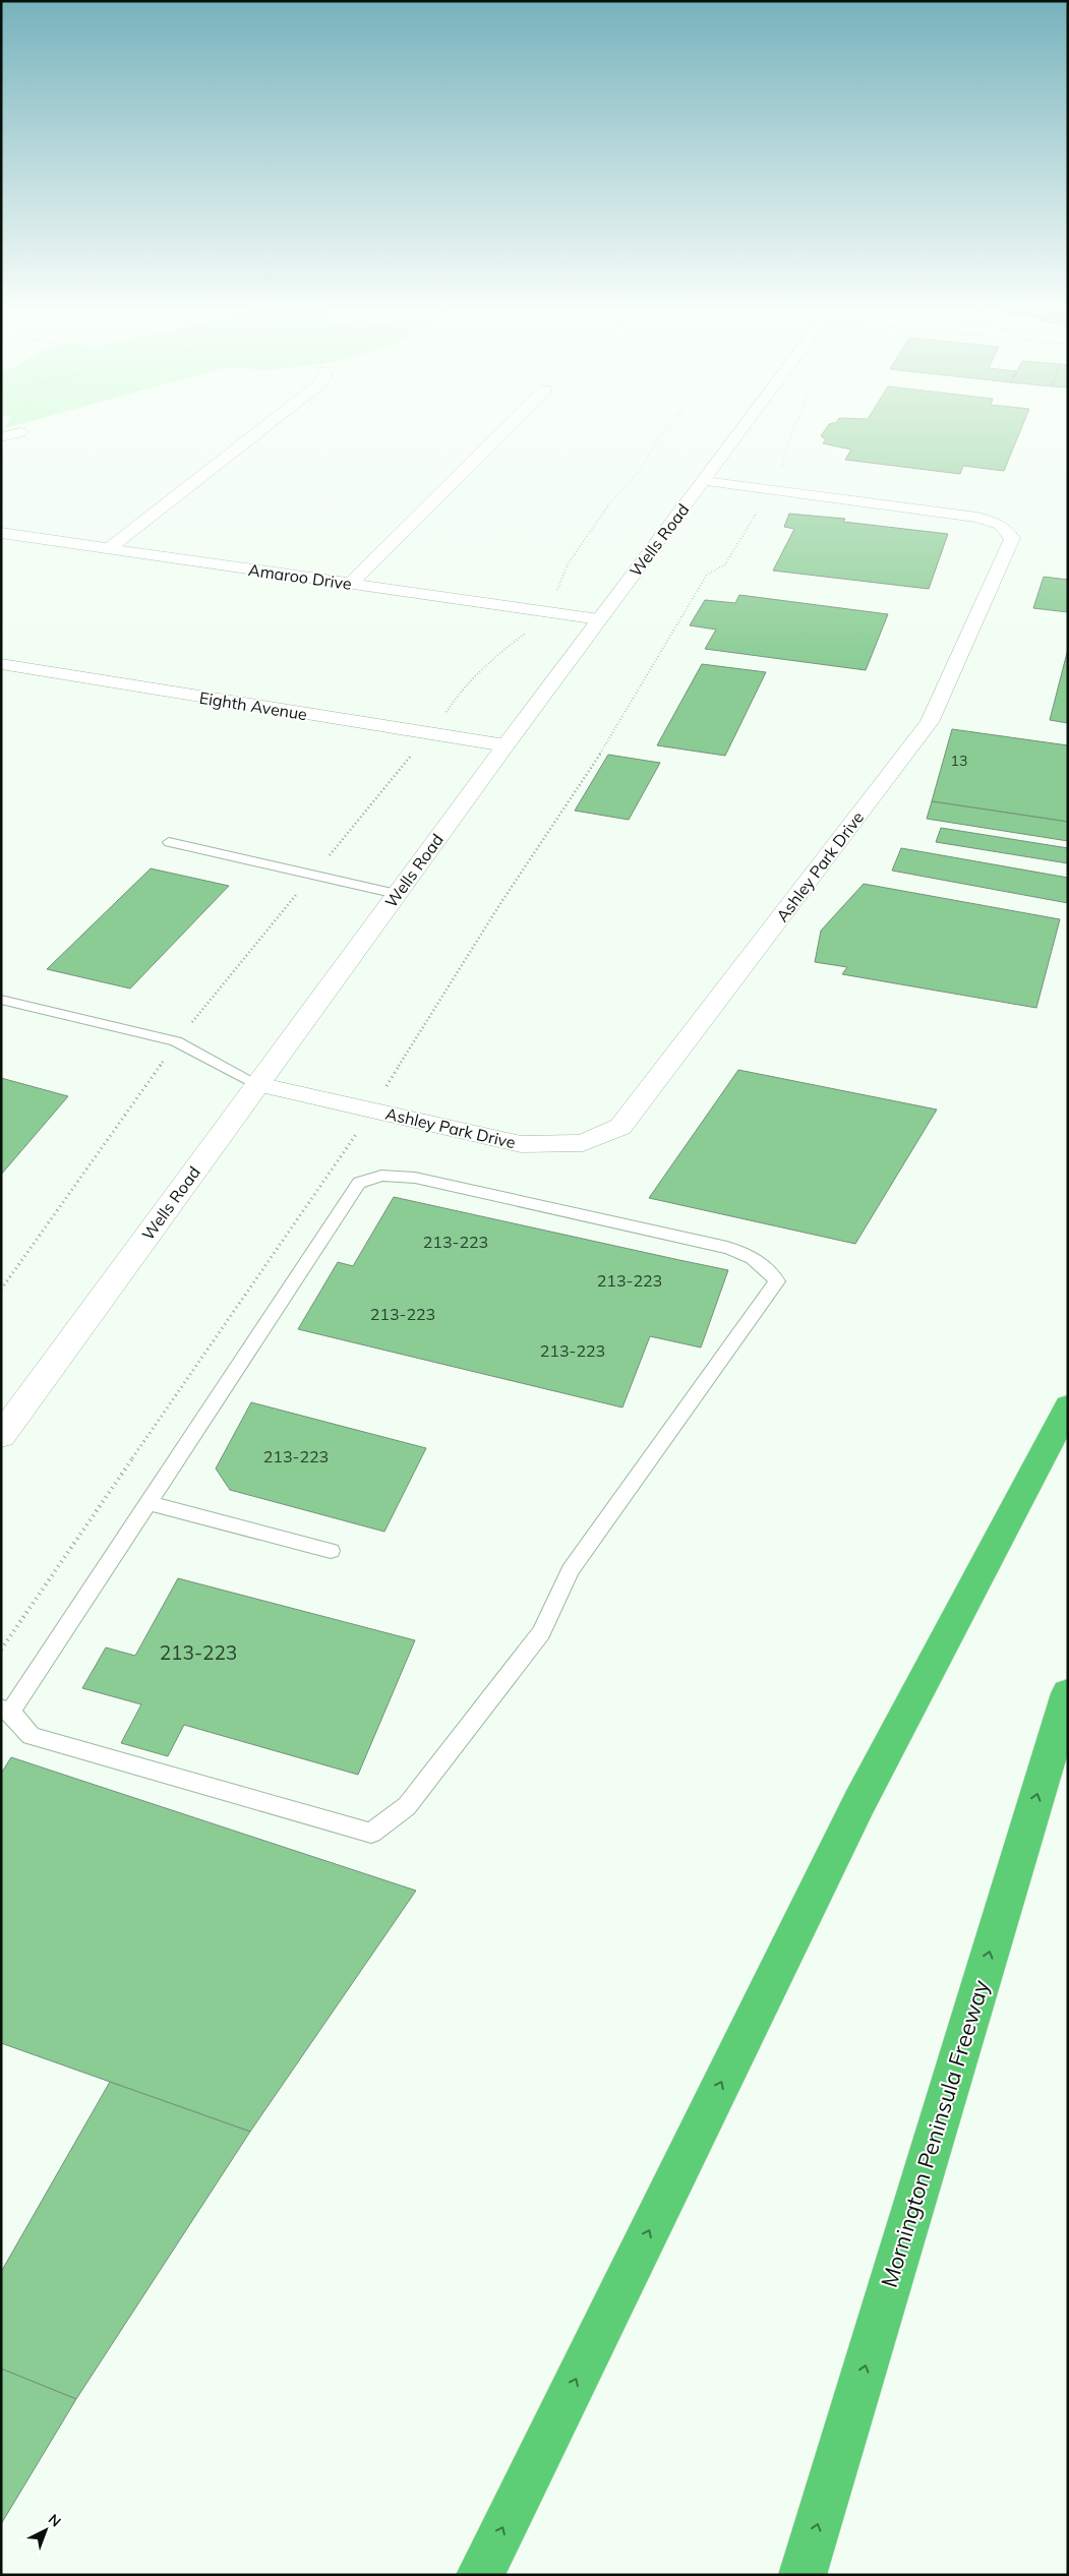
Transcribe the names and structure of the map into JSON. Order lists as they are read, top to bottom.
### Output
{
  "streets": {
    "highway": ["Mornington Peninsula Freeway"],
    "street": [
      "Wells Road",
      "Amaroo Drive",
      "Eighth Avenue",
      "Ashley Park Drive"
    ]
  },
  "crossings": [
    ["Wells Road", "Amaroo Drive"],
    ["Wells Road", "Eighth Avenue"],
    ["Wells Road", "Ashley Park Drive"]
  ],
  "house_numbers": [
    "13",
    "213-223",
    "213-223",
    "213-223",
    "213-223",
    "213-223",
    "213-223"
  ],
  "north": "top right"
}
